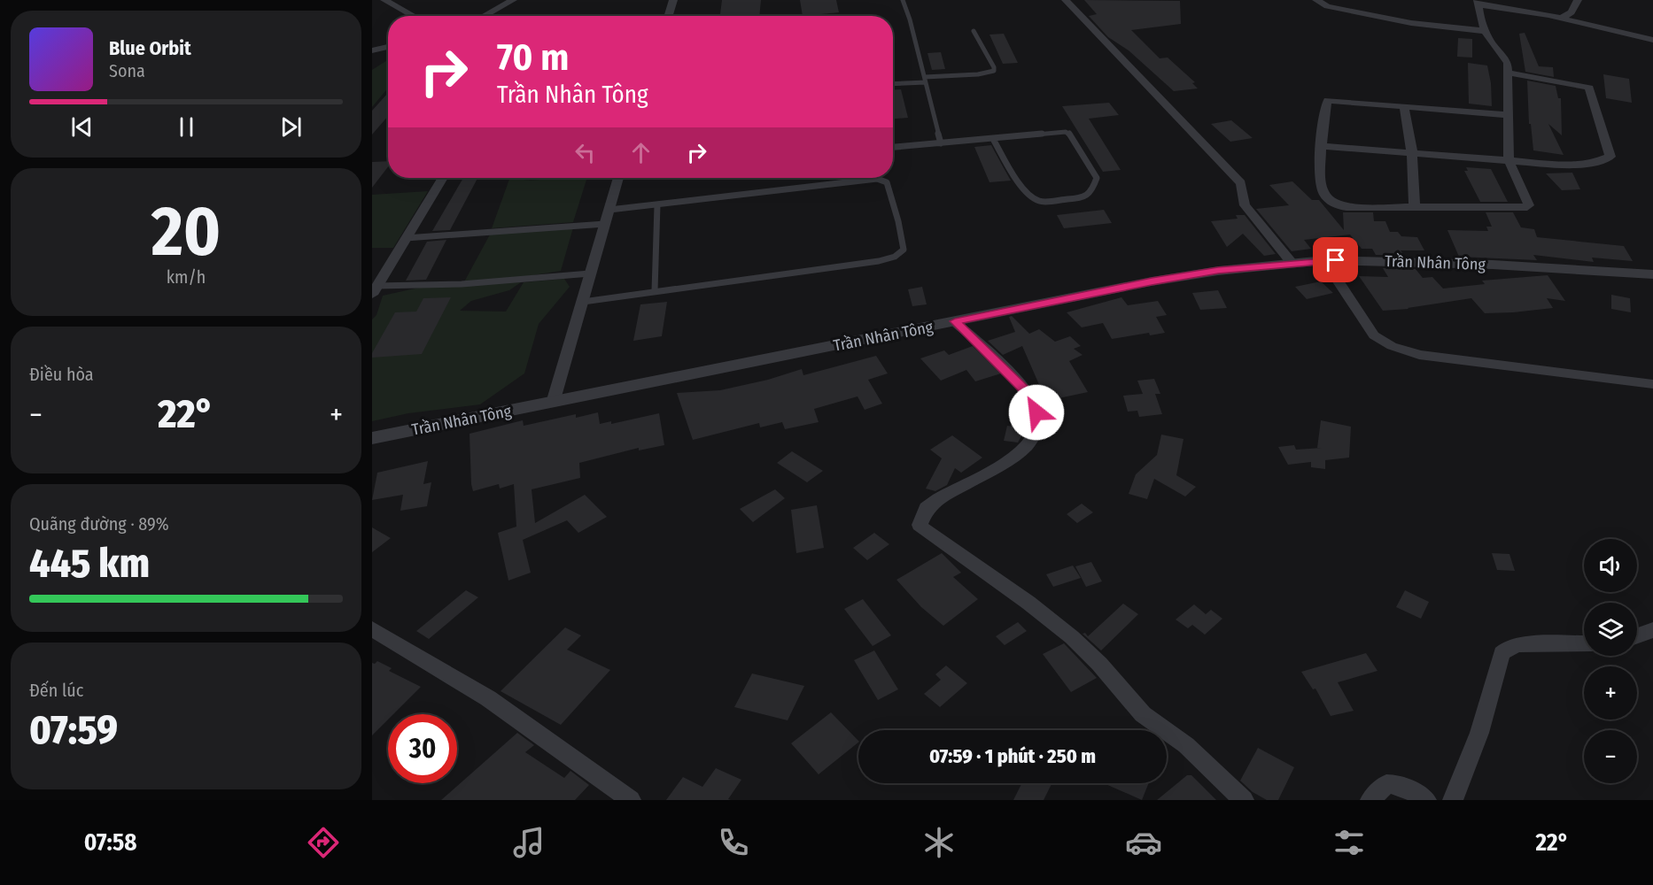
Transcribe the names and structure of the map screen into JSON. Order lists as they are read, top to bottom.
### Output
{
  "streets": {
    "street": ["Trần Nhân Tông"]
  },
  "page": {
    "turn": ["70 m", "Trần Nhân Tông"],
    "song": ["Blue Orbit", "Sona"],
    "tile": [
      ["20", "km/h"],
      "Điều hòa",
      ["Quãng đường · 89%", "445 km"],
      ["Đến lúc", "07:59"]
    ],
    "heat": ["−", "22°", "+"],
    "map_buttons": ["+", "−"],
    "limit": "30",
    "trip": "07:59 · 1 phút · 250 m",
    "tabs": ["07:58", "22°"]
  }
}
